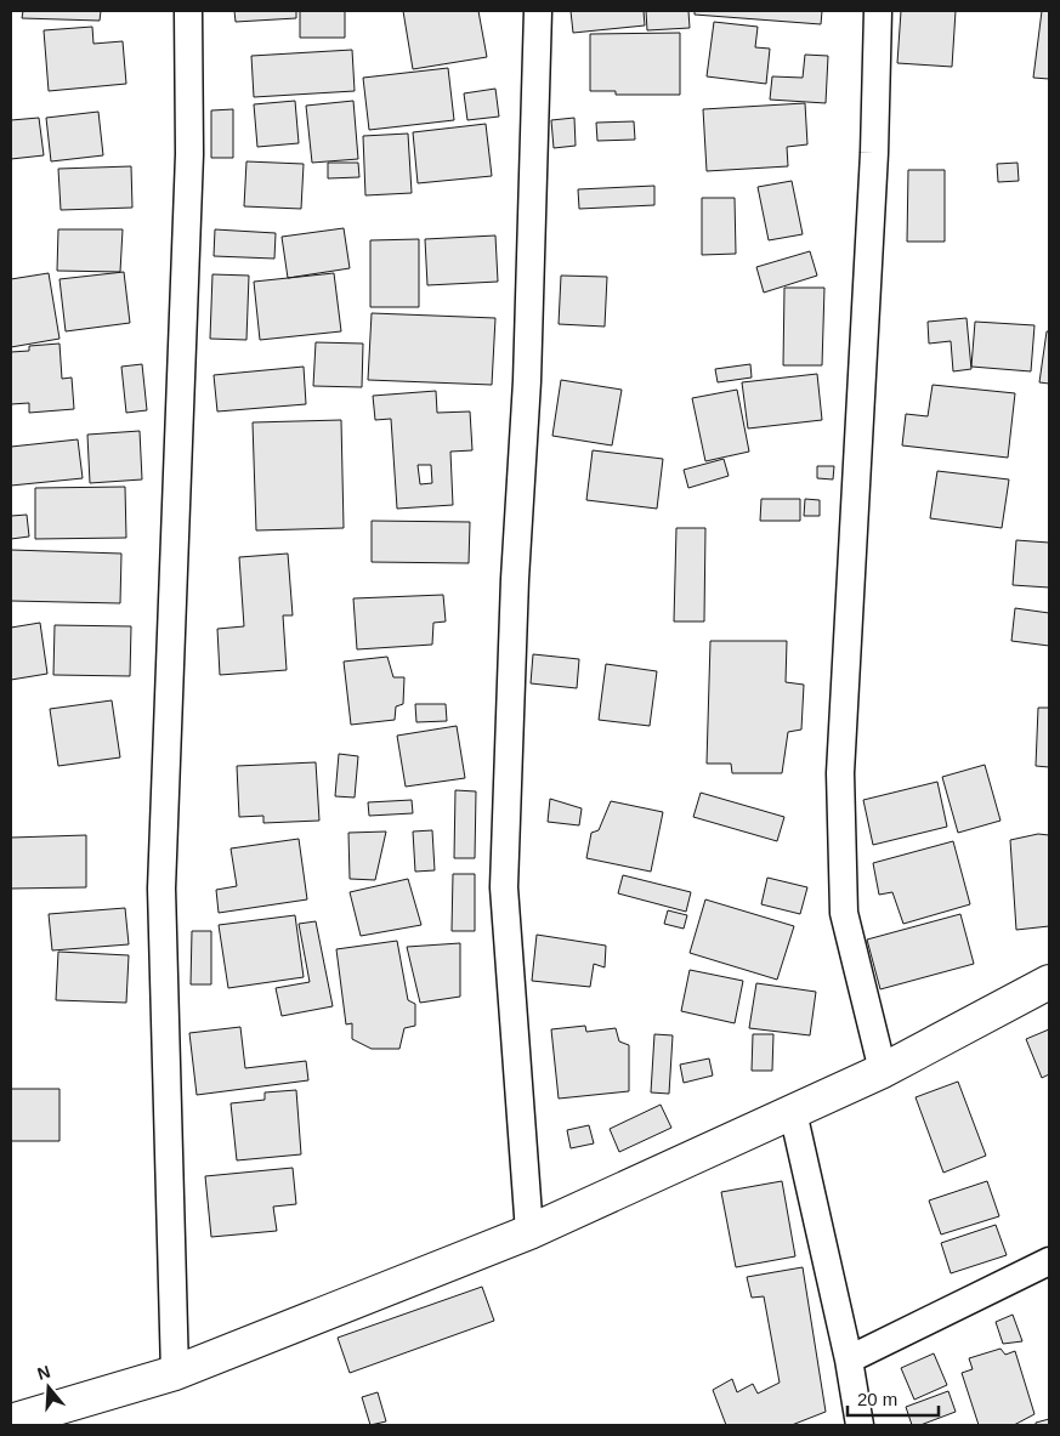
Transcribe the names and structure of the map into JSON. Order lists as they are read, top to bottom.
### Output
{
  "scale_bar": "20 m",
  "north": "top"
}
